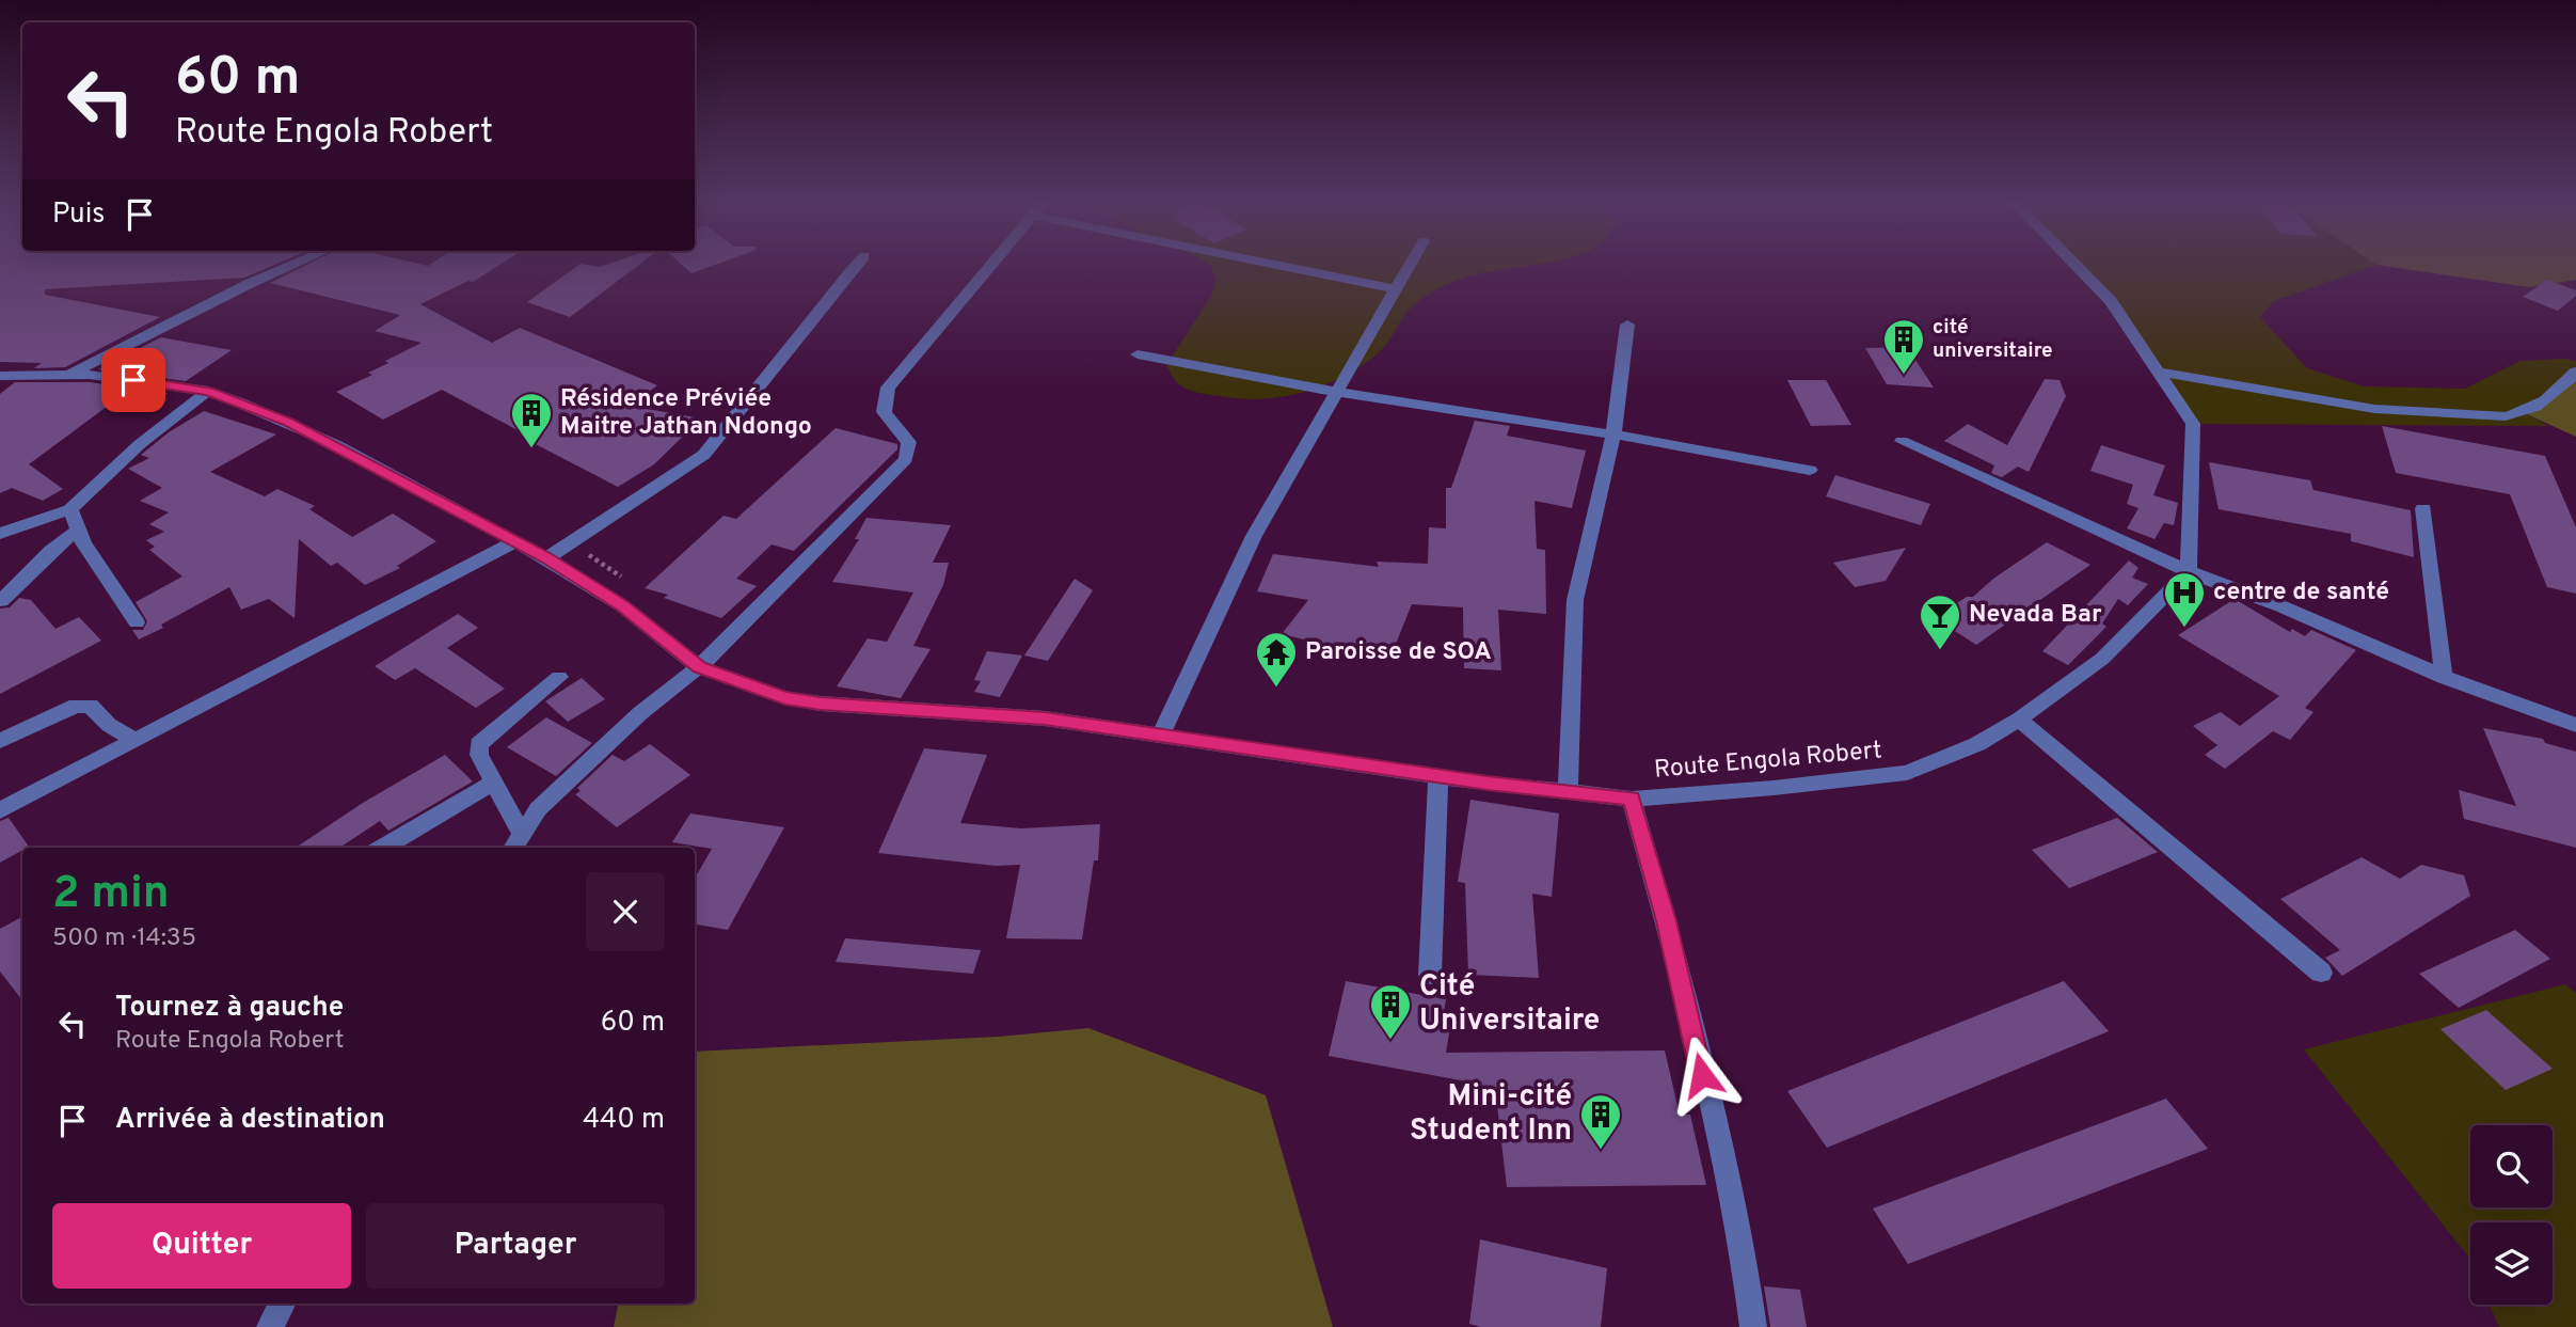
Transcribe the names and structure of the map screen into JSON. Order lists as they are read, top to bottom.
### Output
{
  "streets": {
    "street": ["Route Engola Robert"]
  },
  "places": {
    "building": [
      "cité universitaire",
      "Résidence Préviée Maitre Jathan Ndongo",
      "Cité Universitaire",
      "Mini-cité Student Inn"
    ],
    "hospital": ["centre de santé"],
    "bar": ["Nevada Bar"],
    "temple": ["Paroisse de SOA"]
  },
  "page": {
    "turn": ["60 m", "Route Engola Robert"],
    "then": "Puis",
    "heading": ["2 min", "500 m · 14:35"],
    "list": [
      {
        "name": "Tournez à gauche",
        "note": "Route Engola Robert",
        "value": "60 m"
      },
      {
        "name": "Arrivée à destination",
        "value": "440 m"
      }
    ],
    "buttons": ["Quitter", "Partager"]
  }
}
